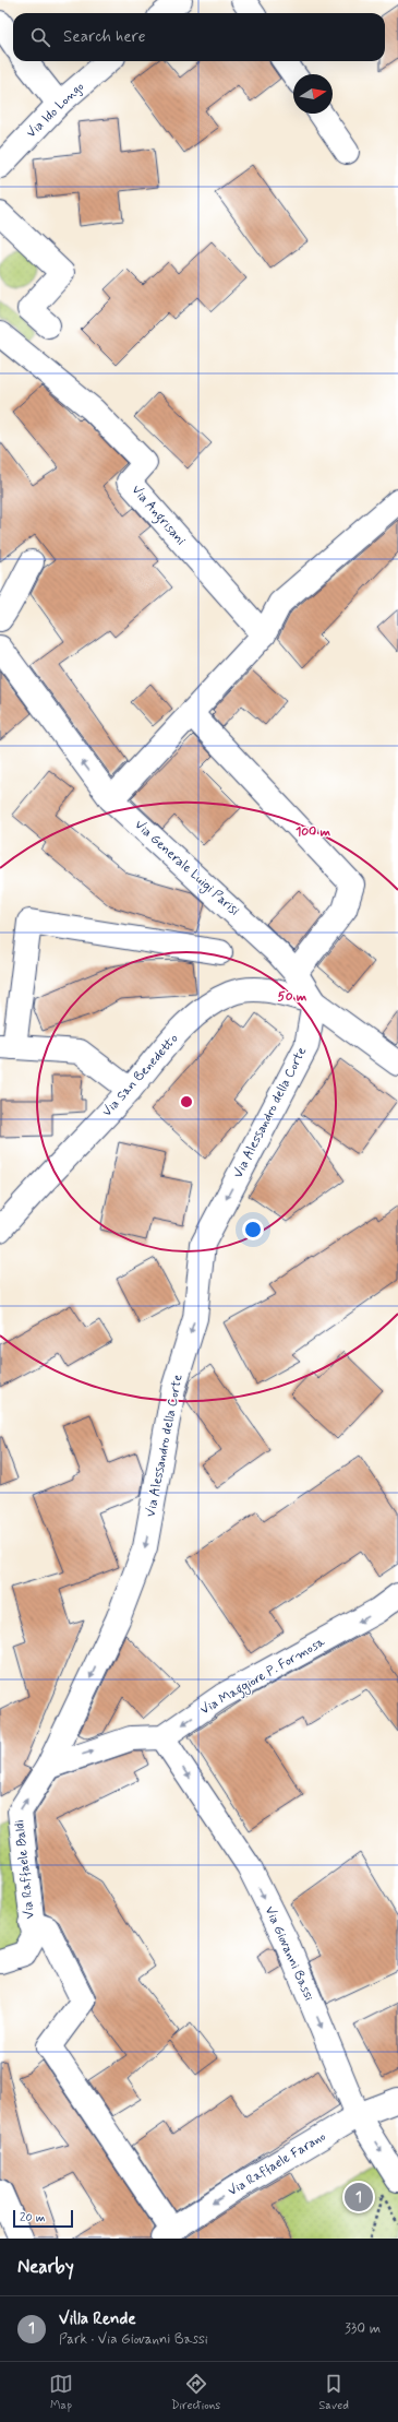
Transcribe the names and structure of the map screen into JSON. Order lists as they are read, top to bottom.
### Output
{
  "streets": {
    "street": [
      "Via Ido Longo",
      "Via Angrisani",
      "Via Generale Luigi Parisi",
      "Via San Benedetto",
      "Via Alessandro della Corte",
      "Via Maggiore P. Formosa",
      "Via Raffaele Baldi",
      "Via Giovanni Bassi",
      "Via Raffaele Farano"
    ]
  },
  "crossings": [
    ["Via Generale Luigi Parisi", "Via San Benedetto"],
    ["Via Generale Luigi Parisi", "Via Alessandro della Corte"],
    ["Via San Benedetto", "Via Alessandro della Corte"],
    ["Via Alessandro della Corte", "Via Raffaele Baldi"],
    ["Via Maggiore P. Formosa", "Via Giovanni Bassi"],
    ["Via Giovanni Bassi", "Via Raffaele Farano"]
  ],
  "one_way": [
    "Via Alessandro della Corte",
    "Via Maggiore P. Formosa",
    "Via Raffaele Baldi",
    "Via Giovanni Bassi",
    "Via Raffaele Farano"
  ],
  "scale_bar": "20 m",
  "north": "right",
  "page": {
    "search": "Search here",
    "pins": "1",
    "scale": "20 m",
    "heading": "Nearby",
    "list": [
      {
        "mark": "1",
        "name": "Villa Rende",
        "note": "Park · Via Giovanni Bassi",
        "value": "330 m"
      }
    ],
    "nav": ["Map", "Directions", "Saved"]
  },
  "rings": ["100 m", "50 m"]
}
